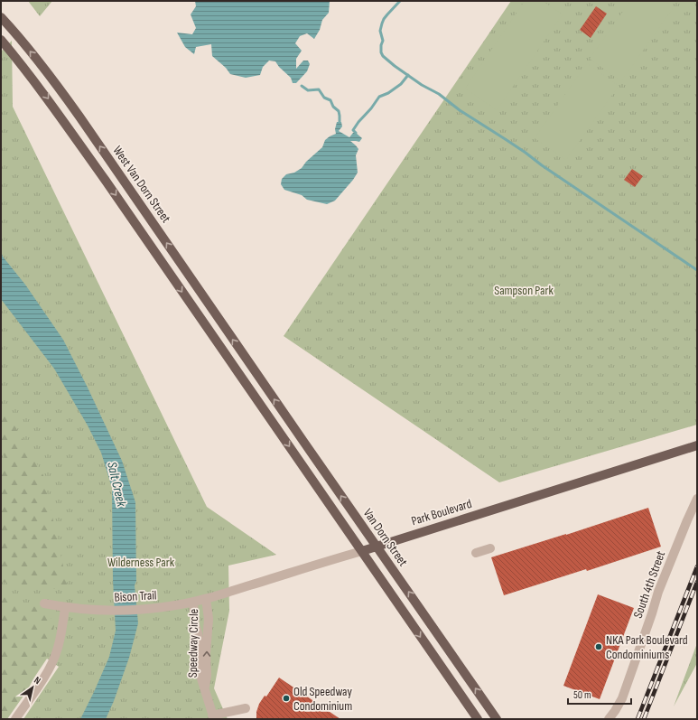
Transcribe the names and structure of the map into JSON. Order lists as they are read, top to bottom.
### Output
{
  "streets": {
    "main road": ["West Van Dorn Street", "Park Boulevard", "Van Dorn Street"],
    "street": ["South 4th Street", "Bison Trail", "Speedway Circle"]
  },
  "crossings": [
    ["West Van Dorn Street", "Van Dorn Street"],
    ["Park Boulevard", "Van Dorn Street"],
    ["Park Boulevard", "Bison Trail"],
    ["Park Boulevard", "Speedway Circle"],
    ["Bison Trail", "Speedway Circle"]
  ],
  "water": ["Salt Creek"],
  "parks": ["Sampson Park", "Wilderness Park"],
  "places": ["NKA Park Boulevard Condominiums", "Old Speedway Condominium"],
  "scale_bar": "50 m",
  "north": "top right"
}
